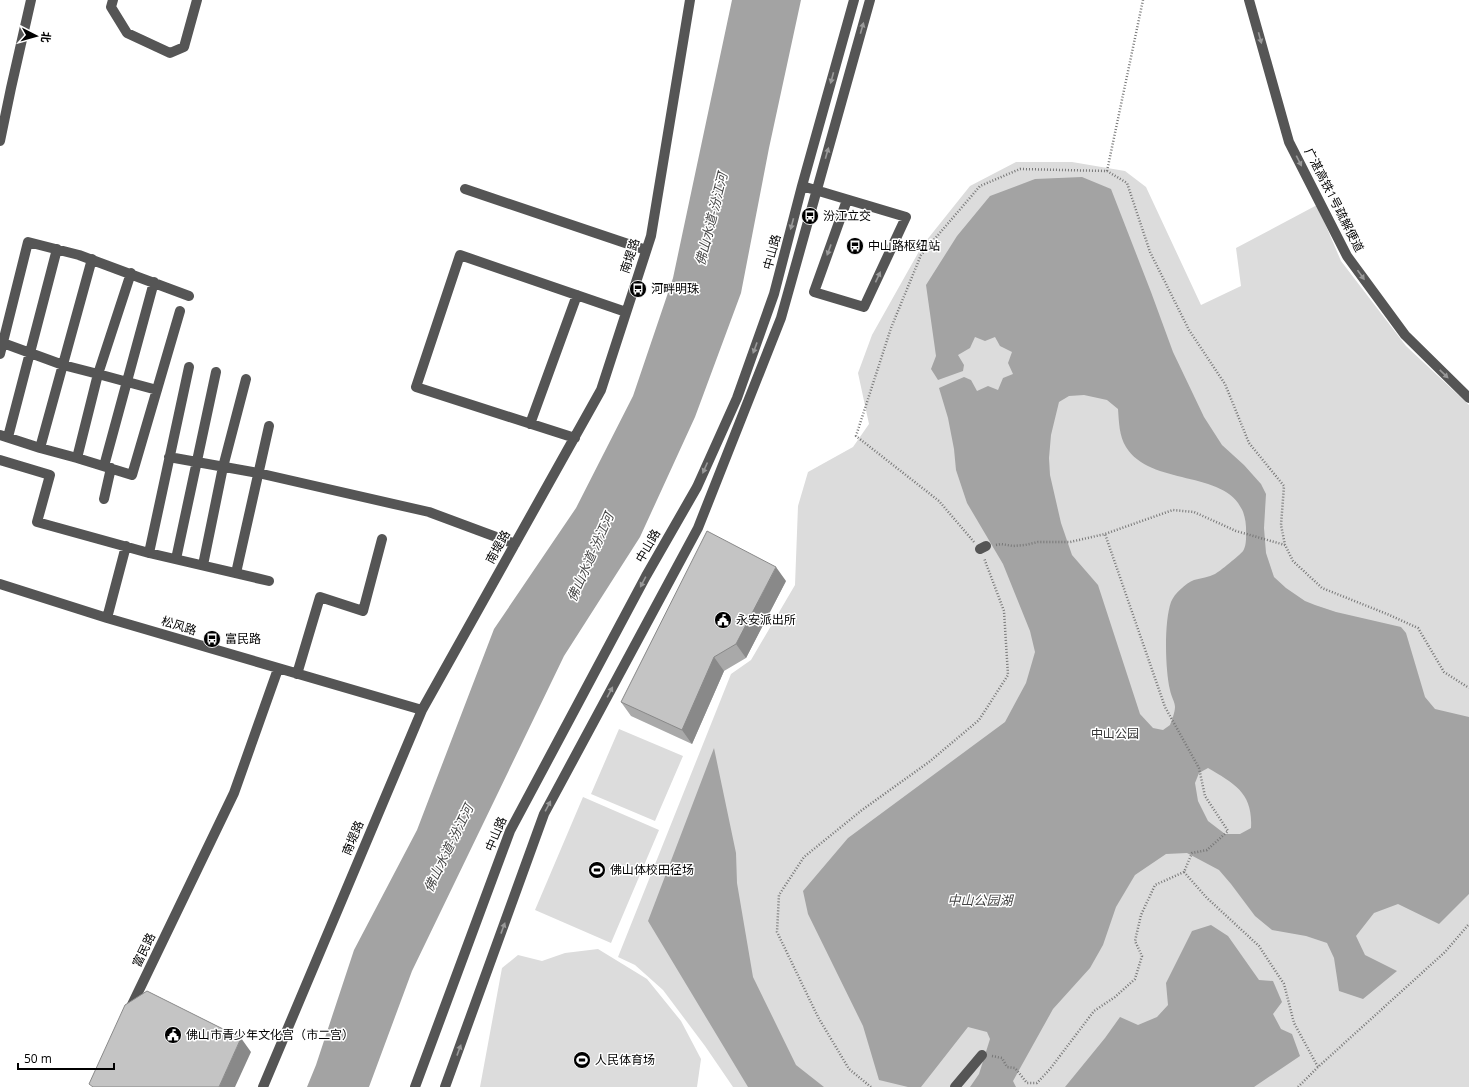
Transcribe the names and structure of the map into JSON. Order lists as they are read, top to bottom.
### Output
{
  "streets": {
    "street": [
      "广湛高铁1号疏解便道",
      "中山路",
      "南堤路",
      "松风路",
      "富民路"
    ]
  },
  "crossings": [
    ["南堤路", "松风路"],
    ["松风路", "富民路"]
  ],
  "one_way": ["广湛高铁1号疏解便道"],
  "water": ["佛山水道-汾江河", "中山公园湖"],
  "parks": ["中山公园"],
  "places": {
    "bus stop": [
      "汾江立交",
      "中山路枢纽站",
      "河畔明珠",
      "富民路"
    ],
    "public building": ["永安派出所", "佛山市青少年文化宫（市二宫）"],
    "sports": ["佛山体校田径场", "人民体育场"]
  },
  "scale_bar": "50 m",
  "north": "right"
}
